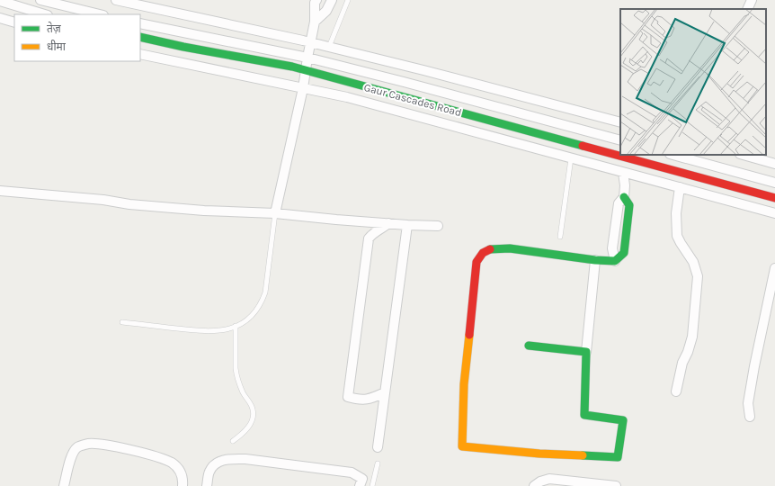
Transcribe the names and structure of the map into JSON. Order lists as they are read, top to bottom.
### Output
{
  "streets": {
    "street": ["Gaur Cascades Road"]
  },
  "legend": ["तेज़", "धीमा"]
}
